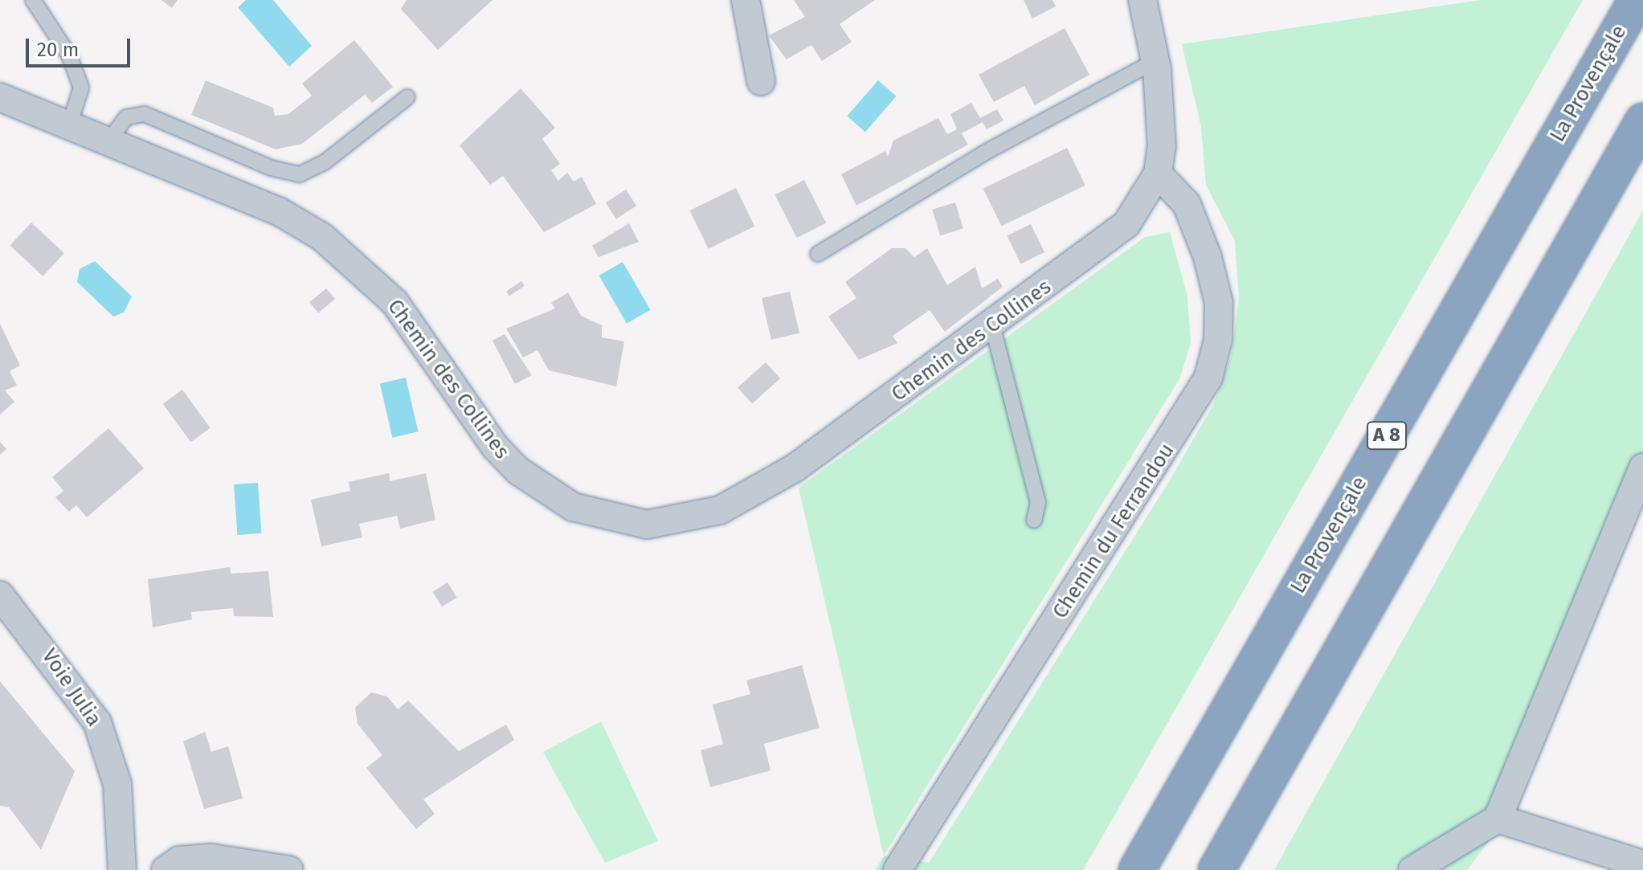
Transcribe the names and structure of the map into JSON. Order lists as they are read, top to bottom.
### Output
{
  "streets": {
    "highway": ["La Provençale", "A 8"],
    "street": ["Chemin des Collines", "Chemin du Ferrandou", "Voie Julia"]
  },
  "crossings": [
    ["Chemin des Collines", "Chemin du Ferrandou"]
  ],
  "scale_bar": "20 m"
}
